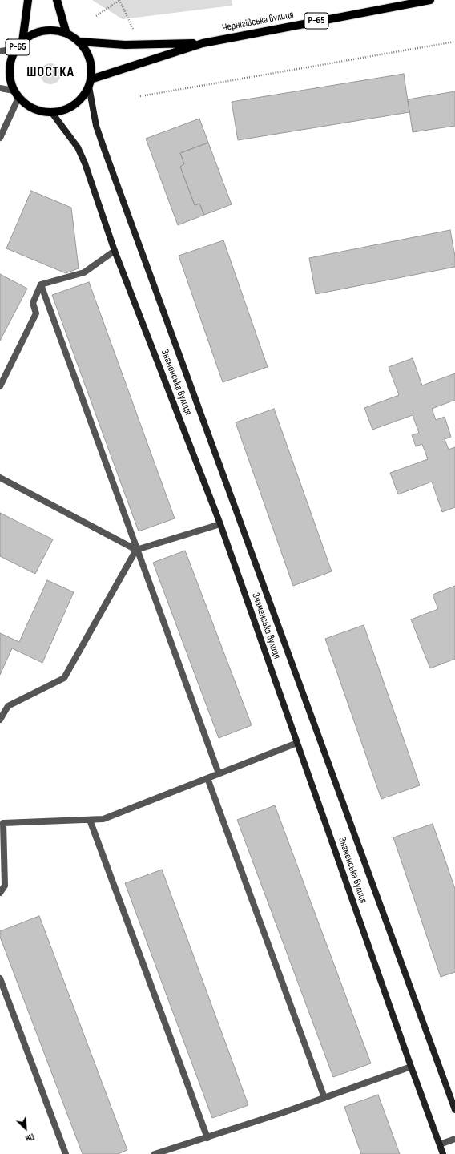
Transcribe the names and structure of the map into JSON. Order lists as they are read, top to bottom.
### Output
{
  "streets": {
    "main road": ["Р-65", "Чернігівська вулиця", "Знаменська вулиця"]
  },
  "crossings": [
    ["Р-65", "Чернігівська вулиця"],
    ["Р-65", "Знаменська вулиця"],
    ["Чернігівська вулиця", "Знаменська вулиця"]
  ],
  "districts": ["ШОСТКА"],
  "north": "bottom right"
}
